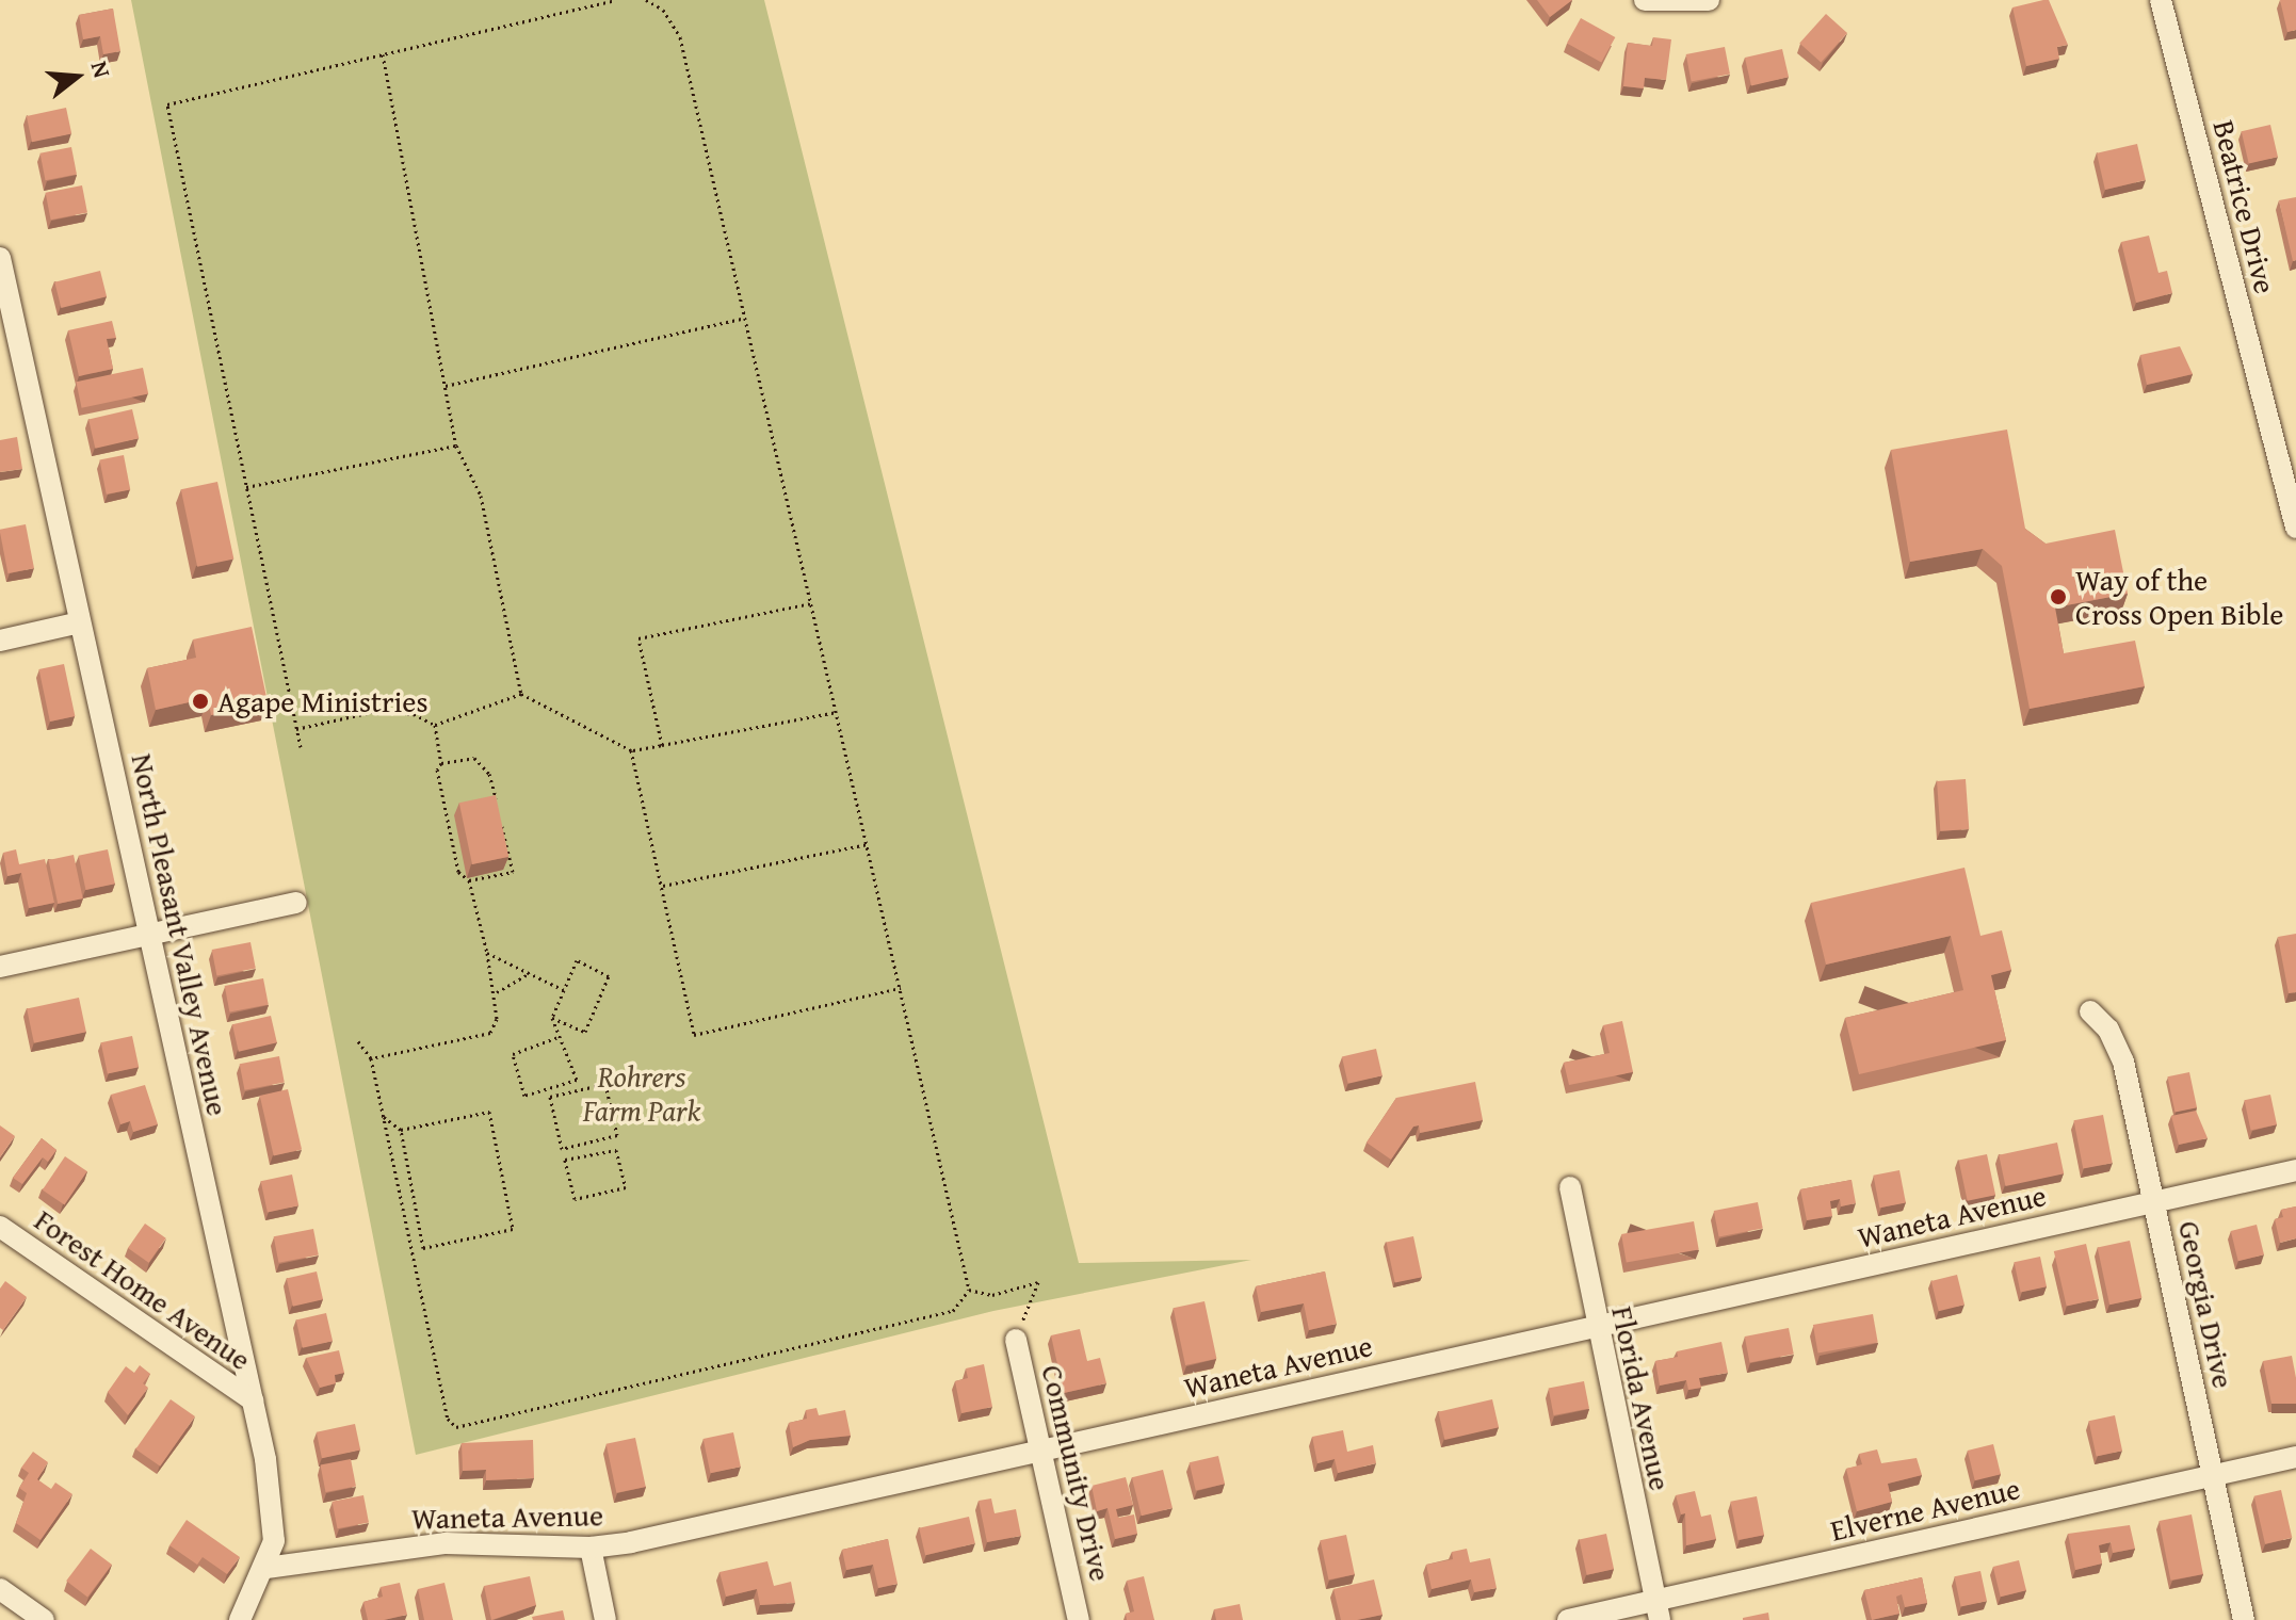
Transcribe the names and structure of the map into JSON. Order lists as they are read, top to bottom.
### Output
{
  "streets": {
    "street": [
      "Beatrice Drive",
      "North Pleasant Valley Avenue",
      "Waneta Avenue",
      "Forest Home Avenue",
      "Georgia Drive",
      "Florida Avenue",
      "Community Drive",
      "Elverne Avenue"
    ]
  },
  "crossings": [
    ["North Pleasant Valley Avenue", "Waneta Avenue"],
    ["North Pleasant Valley Avenue", "Forest Home Avenue"],
    ["Waneta Avenue", "Georgia Drive"],
    ["Waneta Avenue", "Florida Avenue"],
    ["Waneta Avenue", "Community Drive"],
    ["Georgia Drive", "Elverne Avenue"],
    ["Florida Avenue", "Elverne Avenue"]
  ],
  "parks": ["Rohrers Farm Park"],
  "places": ["Way of the Cross Open Bible", "Agape Ministries"],
  "north": "right"
}
